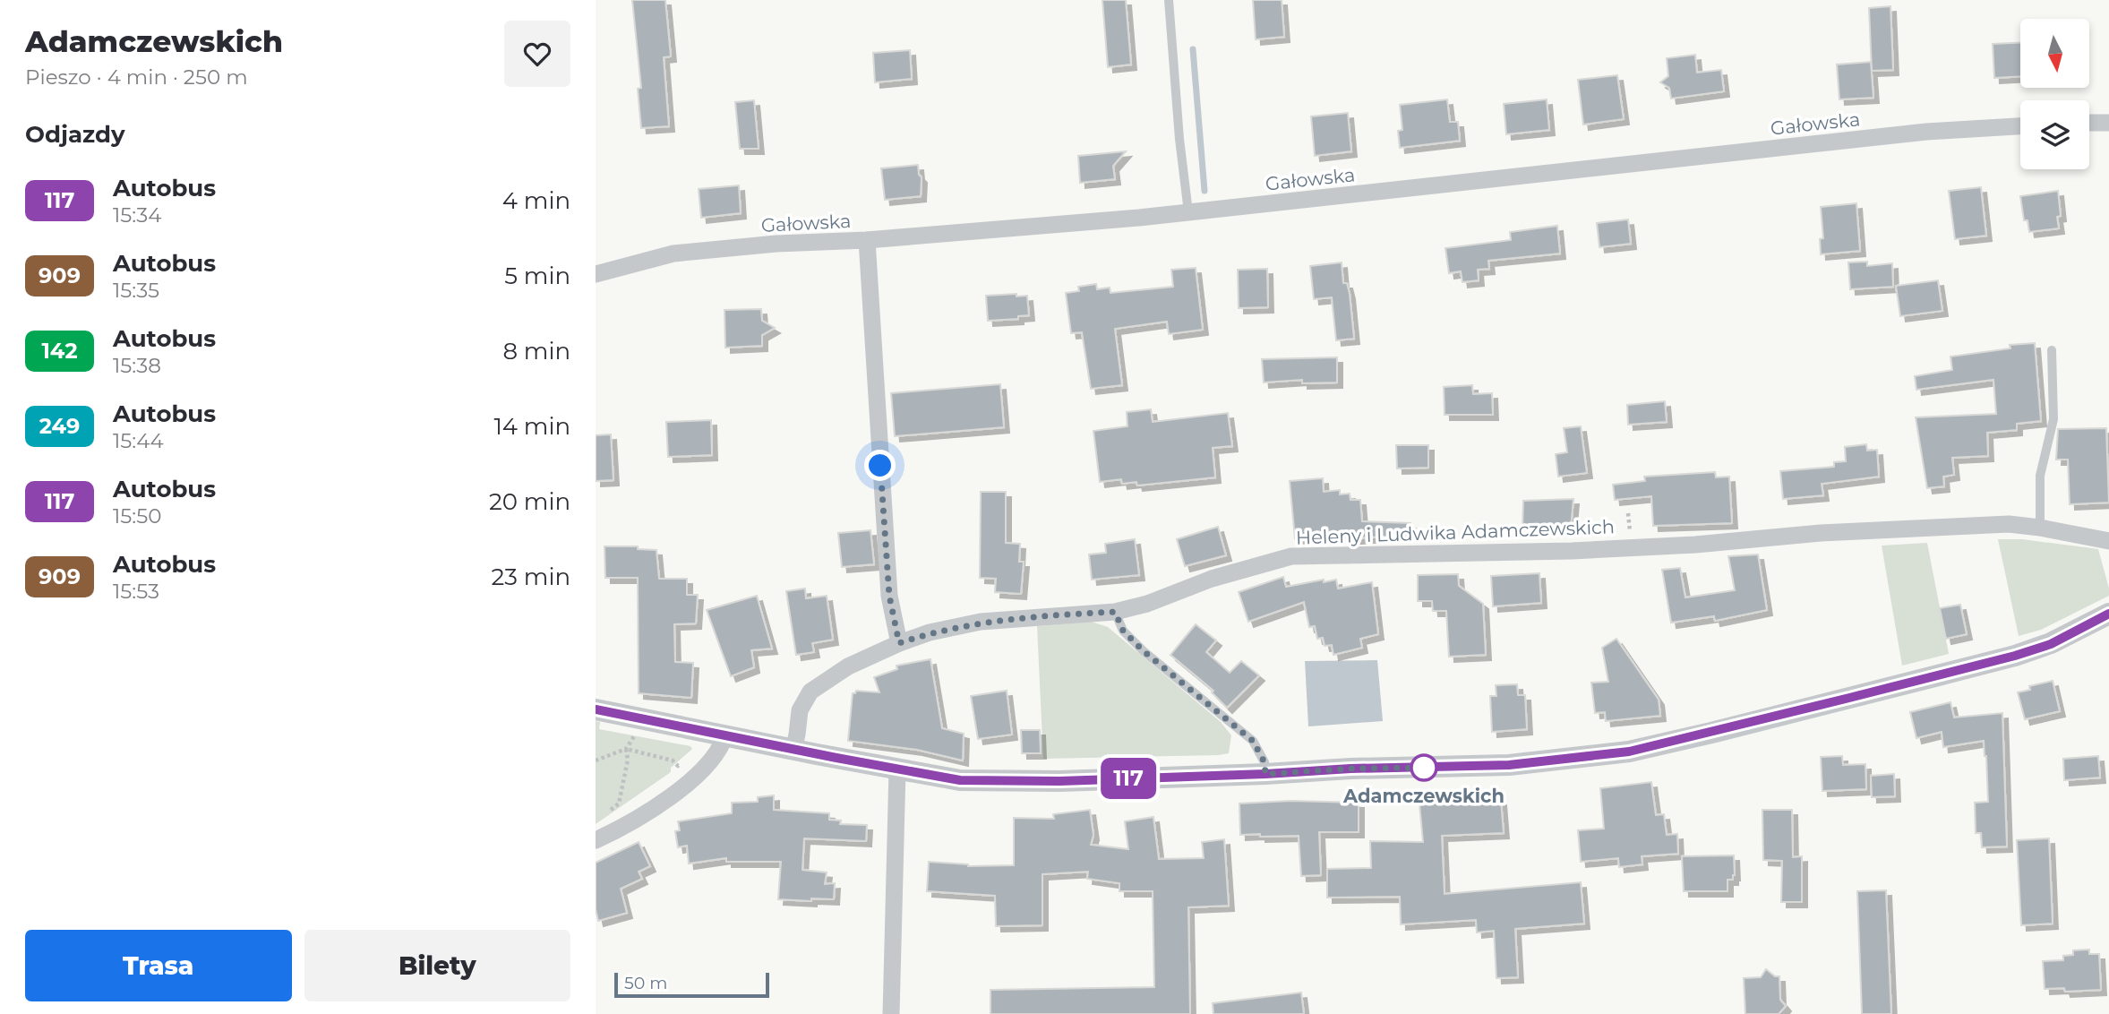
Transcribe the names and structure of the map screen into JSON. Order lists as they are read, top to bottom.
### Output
{
  "streets": {
    "street": ["Gałowska", "Heleny i Ludwika Adamczewskich"]
  },
  "places": ["Adamczewskich"],
  "lines": ["bus line 117"],
  "scale_bar": "50 m",
  "north": "bottom",
  "page": {
    "heading": [
      ["Adamczewskich", "Pieszo · 4 min · 250 m"],
      "Odjazdy"
    ],
    "on_map": "117",
    "list": [
      {
        "mark": "117",
        "name": "Autobus",
        "note": "15:34",
        "value": "4 min"
      },
      {
        "mark": "909",
        "name": "Autobus",
        "note": "15:35",
        "value": "5 min"
      },
      {
        "mark": "142",
        "name": "Autobus",
        "note": "15:38",
        "value": "8 min"
      },
      {
        "mark": "249",
        "name": "Autobus",
        "note": "15:44",
        "value": "14 min"
      },
      {
        "mark": "117",
        "name": "Autobus",
        "note": "15:50",
        "value": "20 min"
      },
      {
        "mark": "909",
        "name": "Autobus",
        "note": "15:53",
        "value": "23 min"
      }
    ],
    "buttons": ["Trasa", "Bilety"],
    "scale": "50 m"
  }
}
